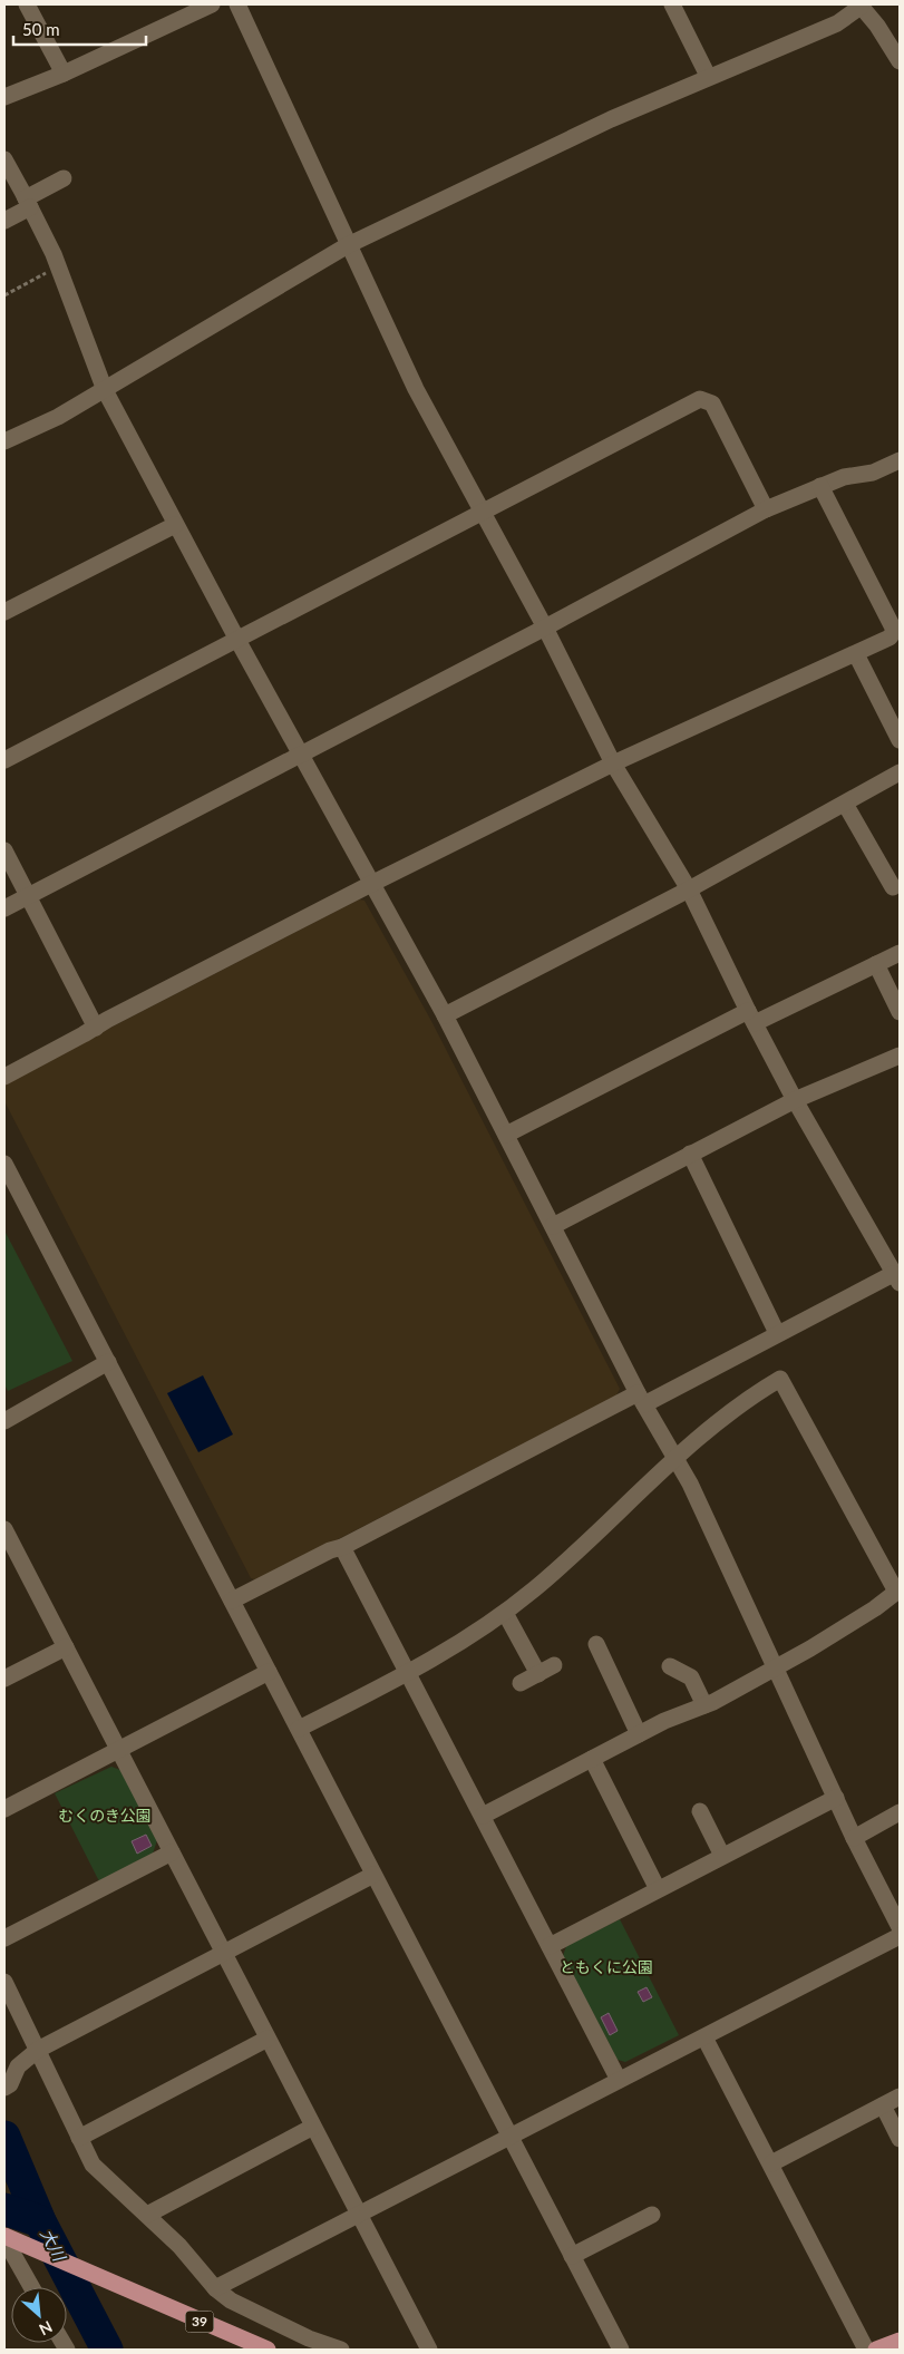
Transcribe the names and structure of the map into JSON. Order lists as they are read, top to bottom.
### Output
{
  "streets": {
    "main road": ["39"]
  },
  "water": ["大川"],
  "parks": ["むくのき公園", "ともくに公園"],
  "scale_bar": "50 m",
  "north": "bottom right"
}
